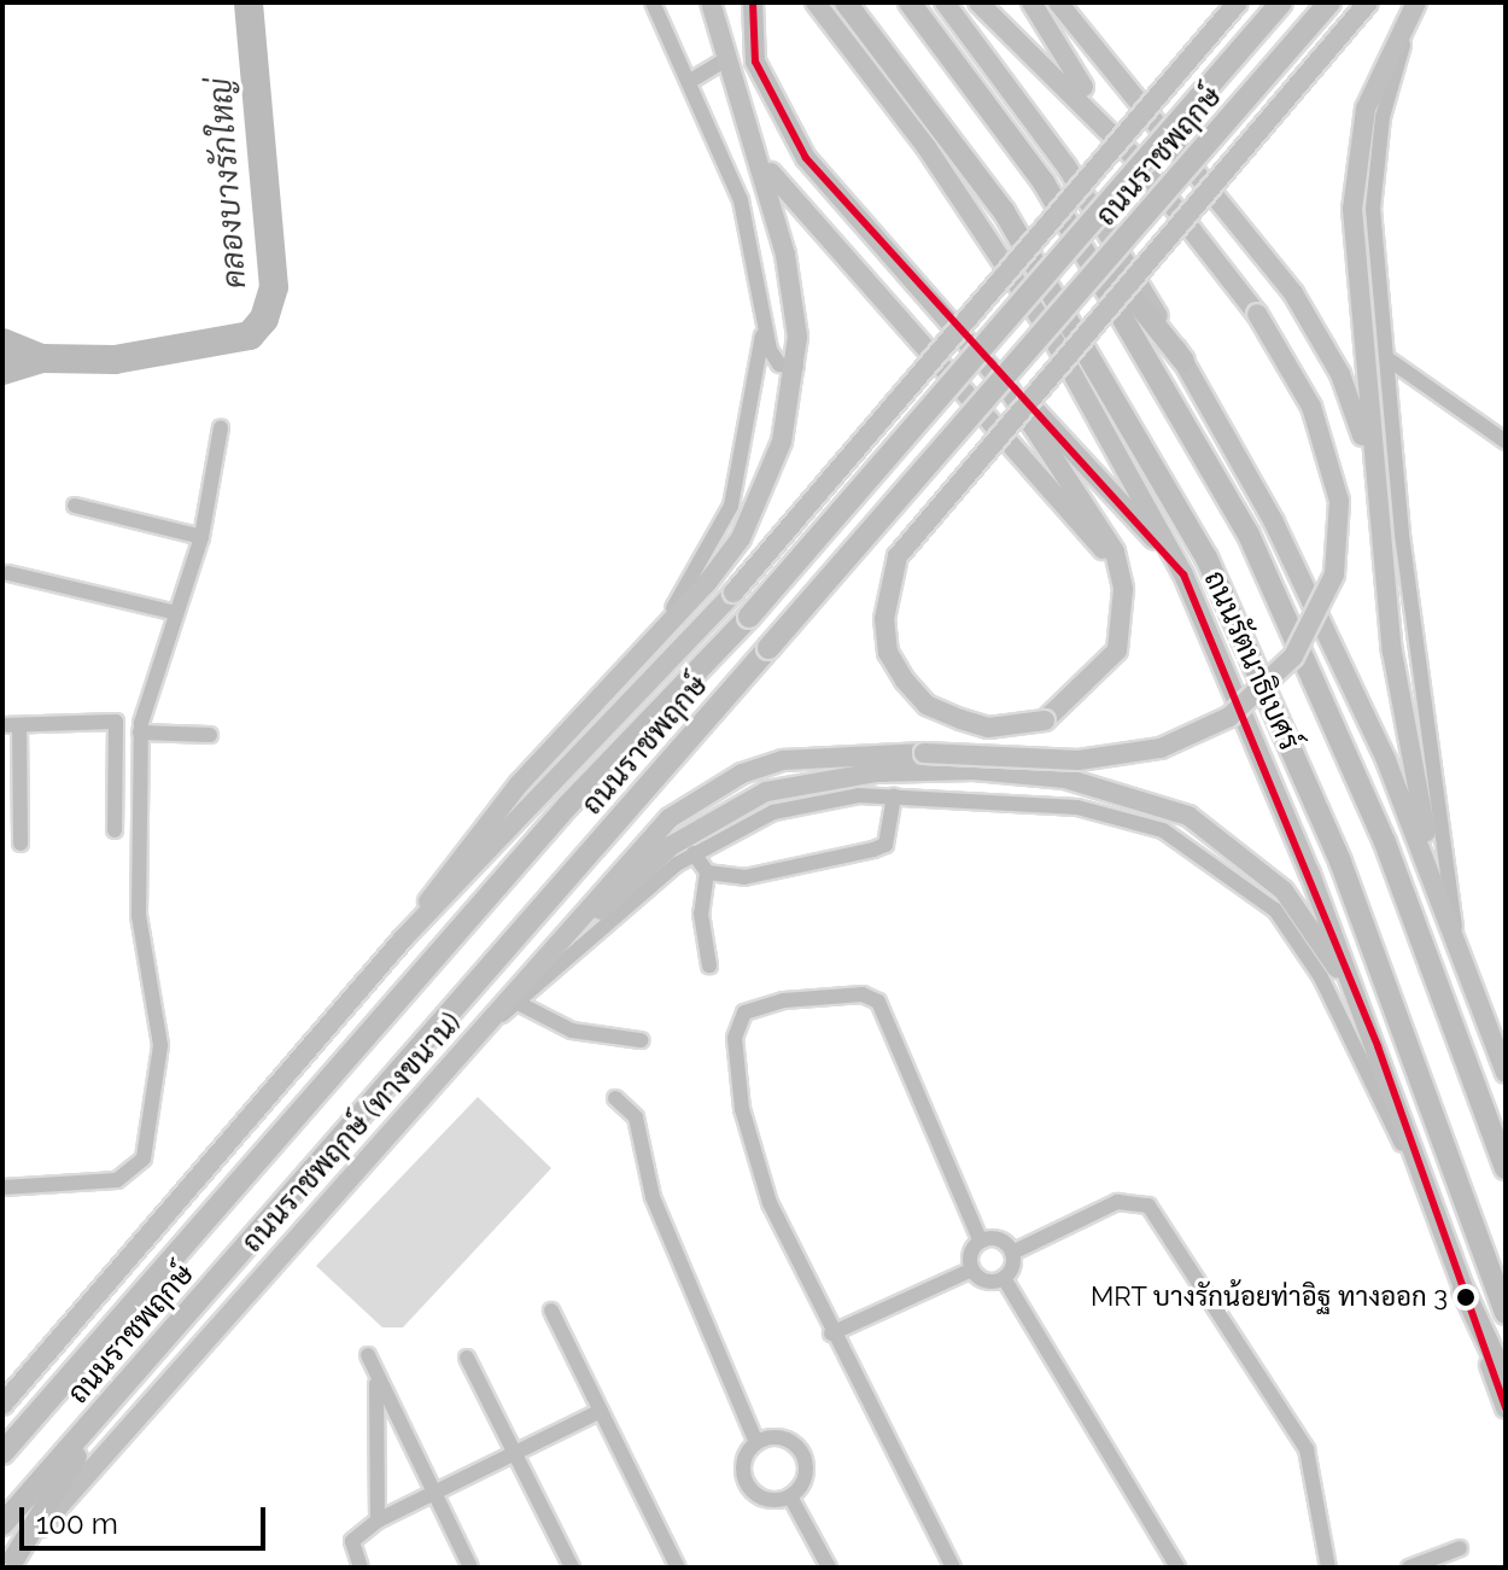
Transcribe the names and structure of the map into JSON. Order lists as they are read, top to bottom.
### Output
{
  "streets": {
    "main road": ["ถนนราชพฤกษ์", "ถนนรัตนาธิเบศร์", "ถนนราชพฤกษ์ (ทางขนาน)"]
  },
  "water": ["คลองบางรักใหญ่"],
  "places": ["MRT บางรักน้อยท่าอิฐ ทางออก 3"],
  "scale_bar": "100 m"
}
